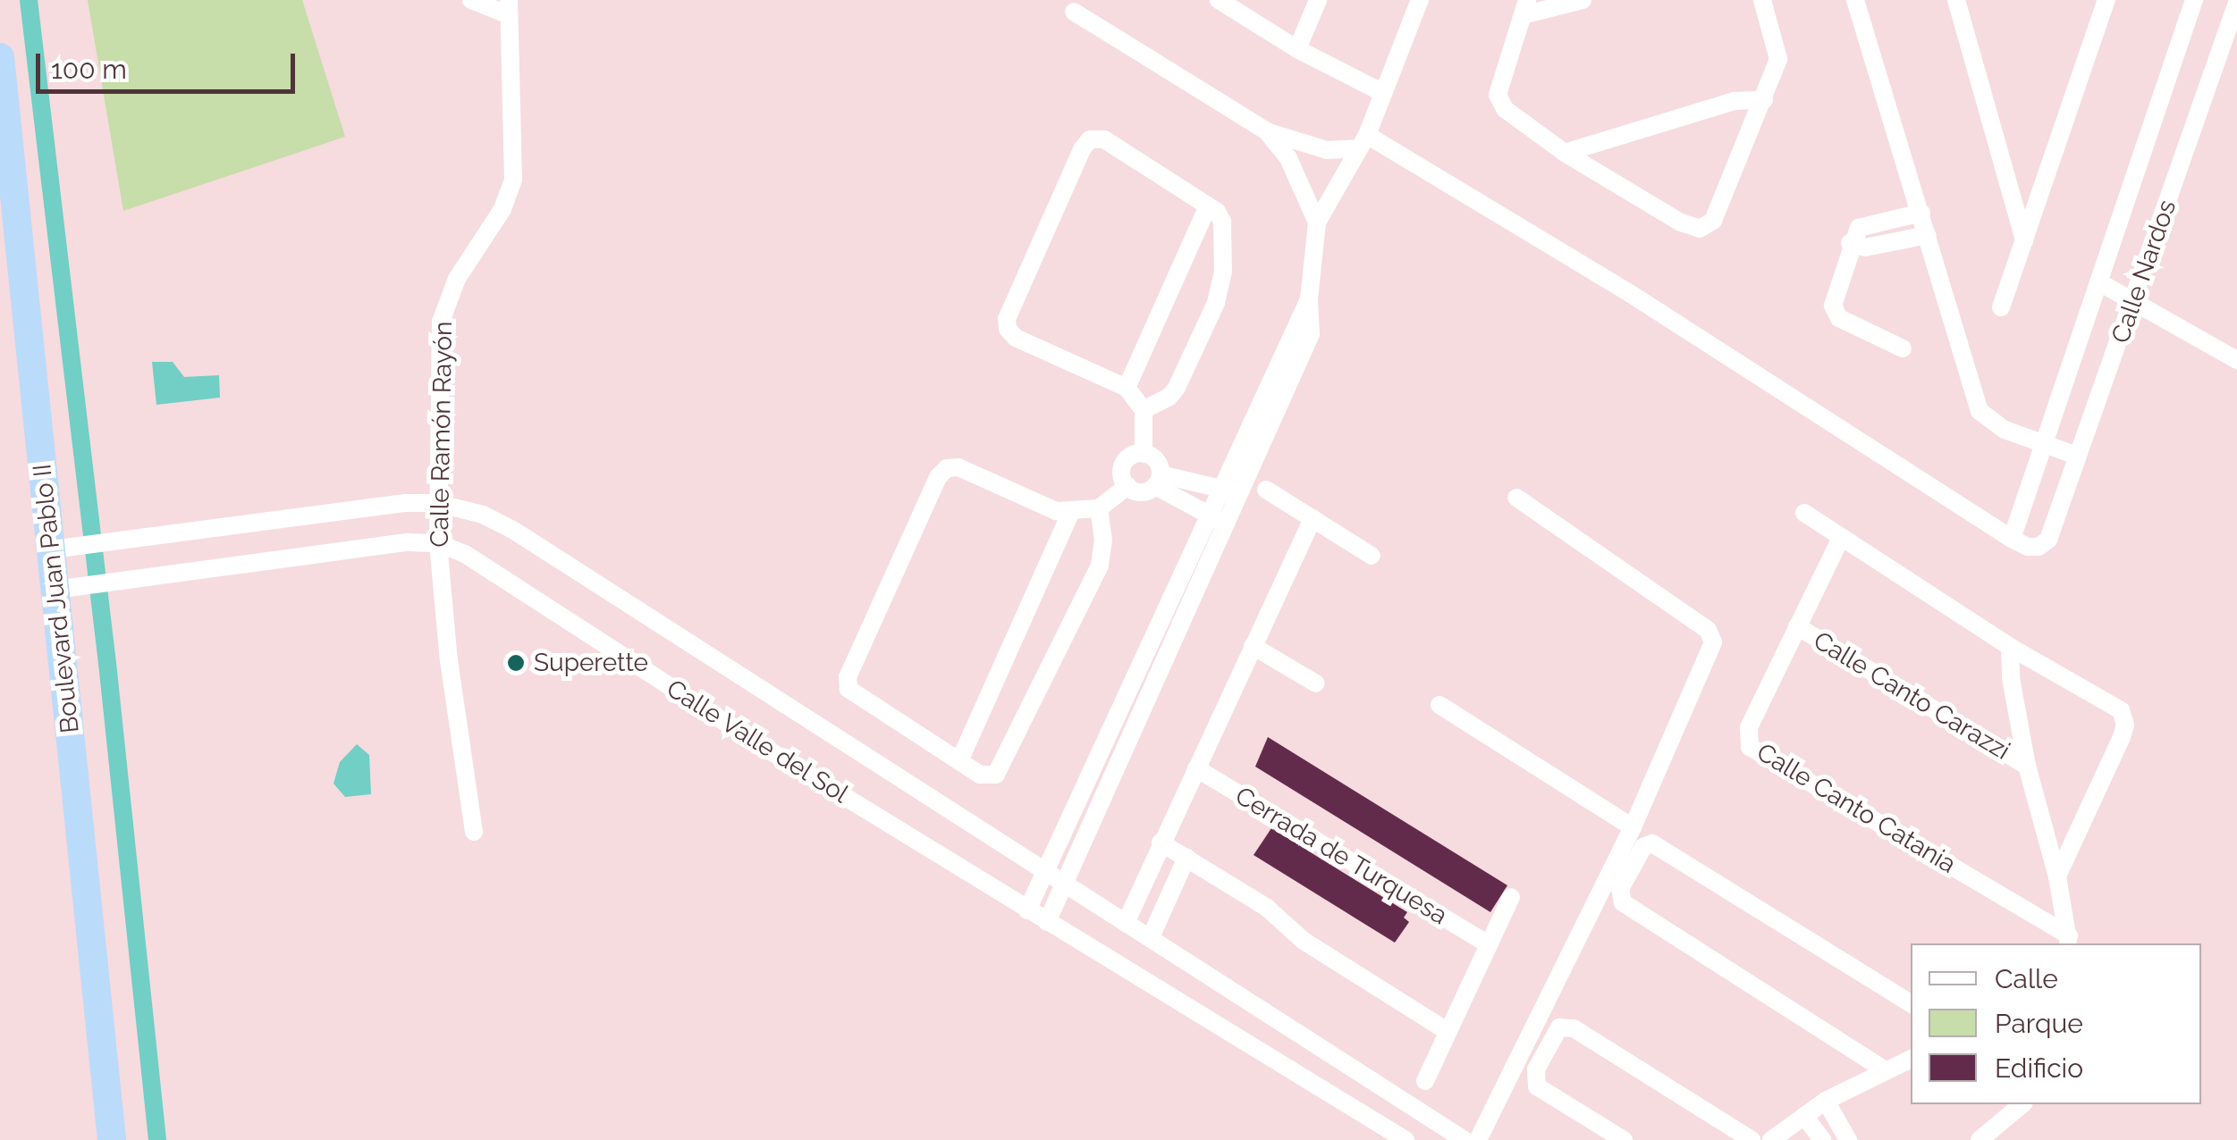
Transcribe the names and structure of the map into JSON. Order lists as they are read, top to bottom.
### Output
{
  "streets": {
    "highway": ["Boulevard Juan Pablo II"],
    "street": [
      "Calle Nardos",
      "Calle Ramón Rayón",
      "Calle Canto Carazzi",
      "Calle Valle del Sol",
      "Calle Canto Catania",
      "Cerrada de Turquesa"
    ]
  },
  "crossings": [
    ["Calle Ramón Rayón", "Calle Valle del Sol"],
    ["Boulevard Juan Pablo II", "Calle Valle del Sol"],
    ["Calle Canto Carazzi", "Calle Canto Catania"]
  ],
  "places": ["Superette"],
  "legend": ["Calle", "Parque", "Edificio"],
  "scale_bar": "100 m"
}
